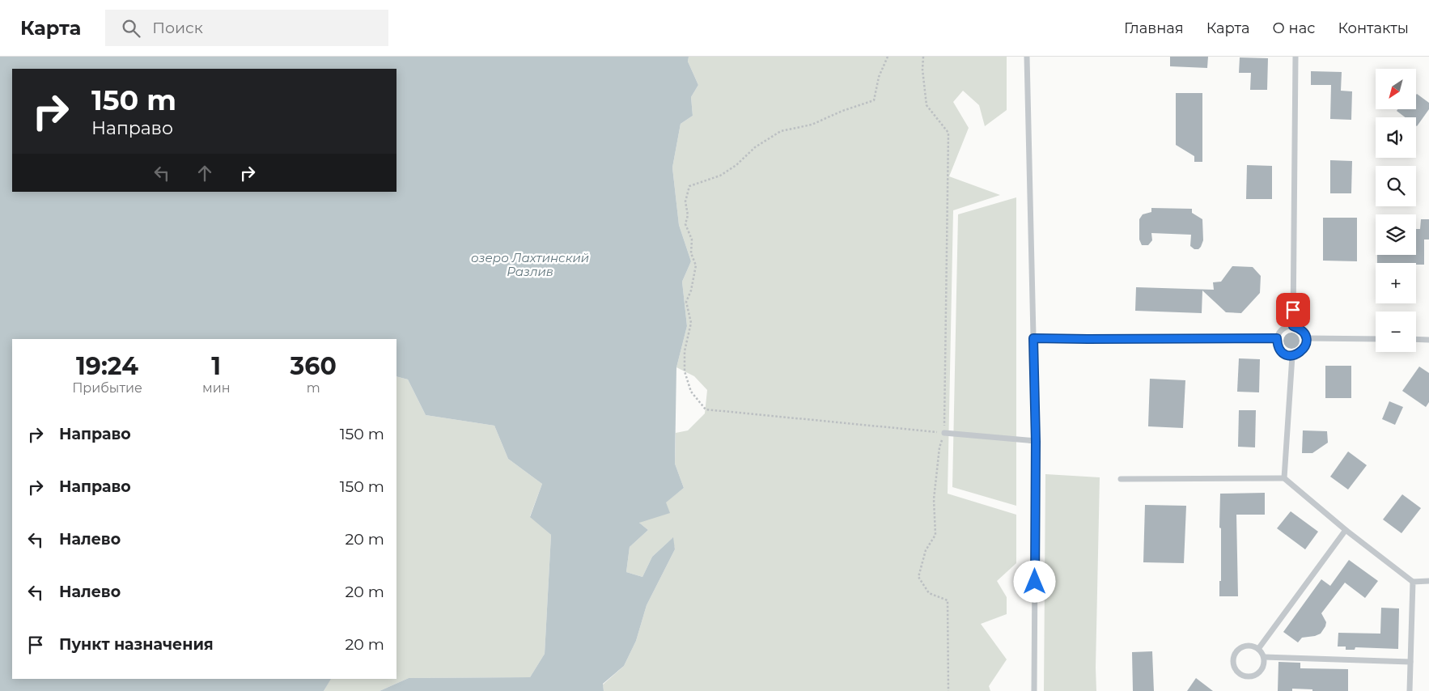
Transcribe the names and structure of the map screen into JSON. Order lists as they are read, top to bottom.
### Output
{
  "water": ["озеро Лахтинский Разлив"],
  "north": "bottom left",
  "page": {
    "header": "Карта",
    "search": "Поиск",
    "nav": [
      "Главная",
      "Карта",
      "О нас",
      "Контакты"
    ],
    "map_buttons": ["+", "−"],
    "turn": ["150 m", "Направо"],
    "eta": [
      "19:24",
      "Прибытие",
      "1",
      "мин",
      "360",
      "m"
    ],
    "list": [
      {
        "name": "Направо",
        "value": "150 m"
      },
      {
        "name": "Направо",
        "value": "150 m"
      },
      {
        "name": "Налево",
        "value": "20 m"
      },
      {
        "name": "Налево",
        "value": "20 m"
      },
      {
        "name": "Пункт назначения",
        "value": "20 m"
      }
    ]
  }
}
